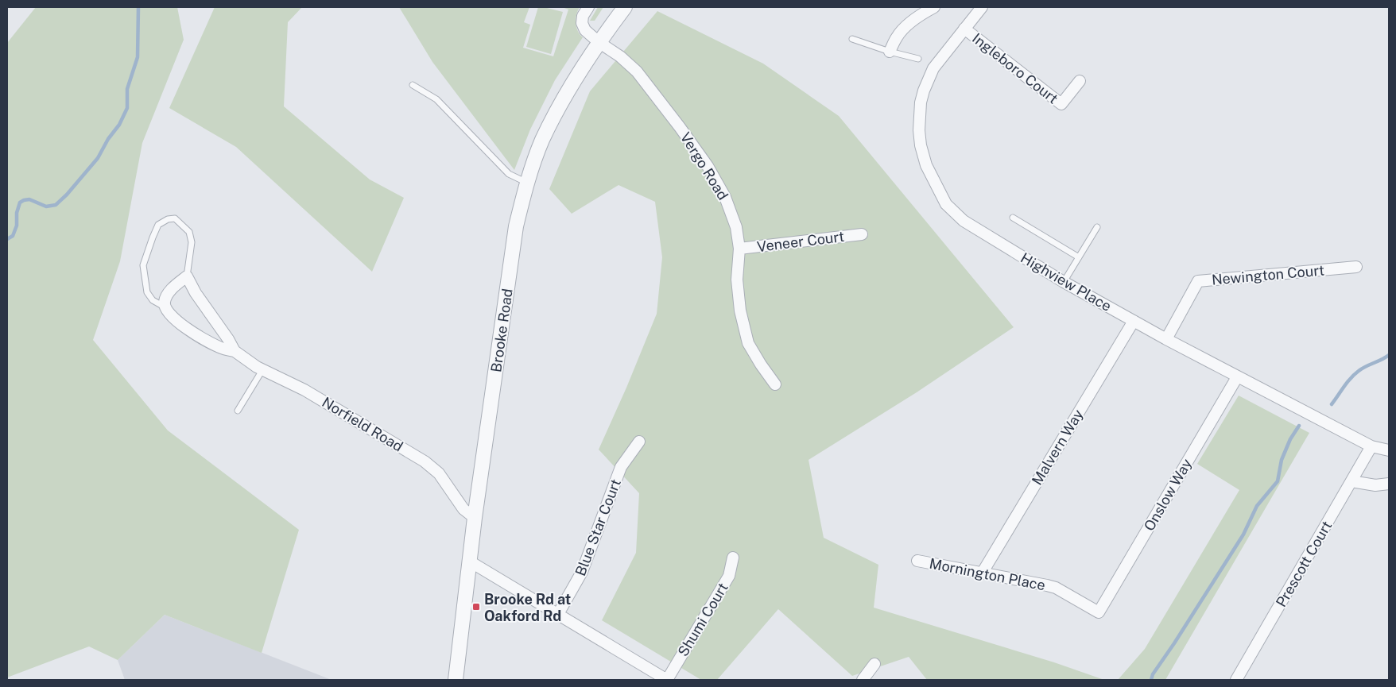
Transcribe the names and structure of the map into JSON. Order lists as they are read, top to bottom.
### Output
{
  "streets": {
    "street": [
      "Ingleboro Court",
      "Vergo Road",
      "Veneer Court",
      "Newington Court",
      "Highview Place",
      "Brooke Road",
      "Norfield Road",
      "Malvern Way",
      "Onslow Way",
      "Blue Star Court",
      "Prescott Court",
      "Mornington Place",
      "Shumi Court"
    ]
  },
  "crossings": [
    ["Ingleboro Court", "Highview Place"],
    ["Vergo Road", "Veneer Court"],
    ["Vergo Road", "Brooke Road"],
    ["Newington Court", "Highview Place"],
    ["Highview Place", "Malvern Way"],
    ["Highview Place", "Onslow Way"],
    ["Highview Place", "Prescott Court"],
    ["Brooke Road", "Norfield Road"],
    ["Malvern Way", "Mornington Place"],
    ["Onslow Way", "Mornington Place"]
  ],
  "places": {
    "transit": ["Brooke Rd at Oakford Rd"]
  }
}
